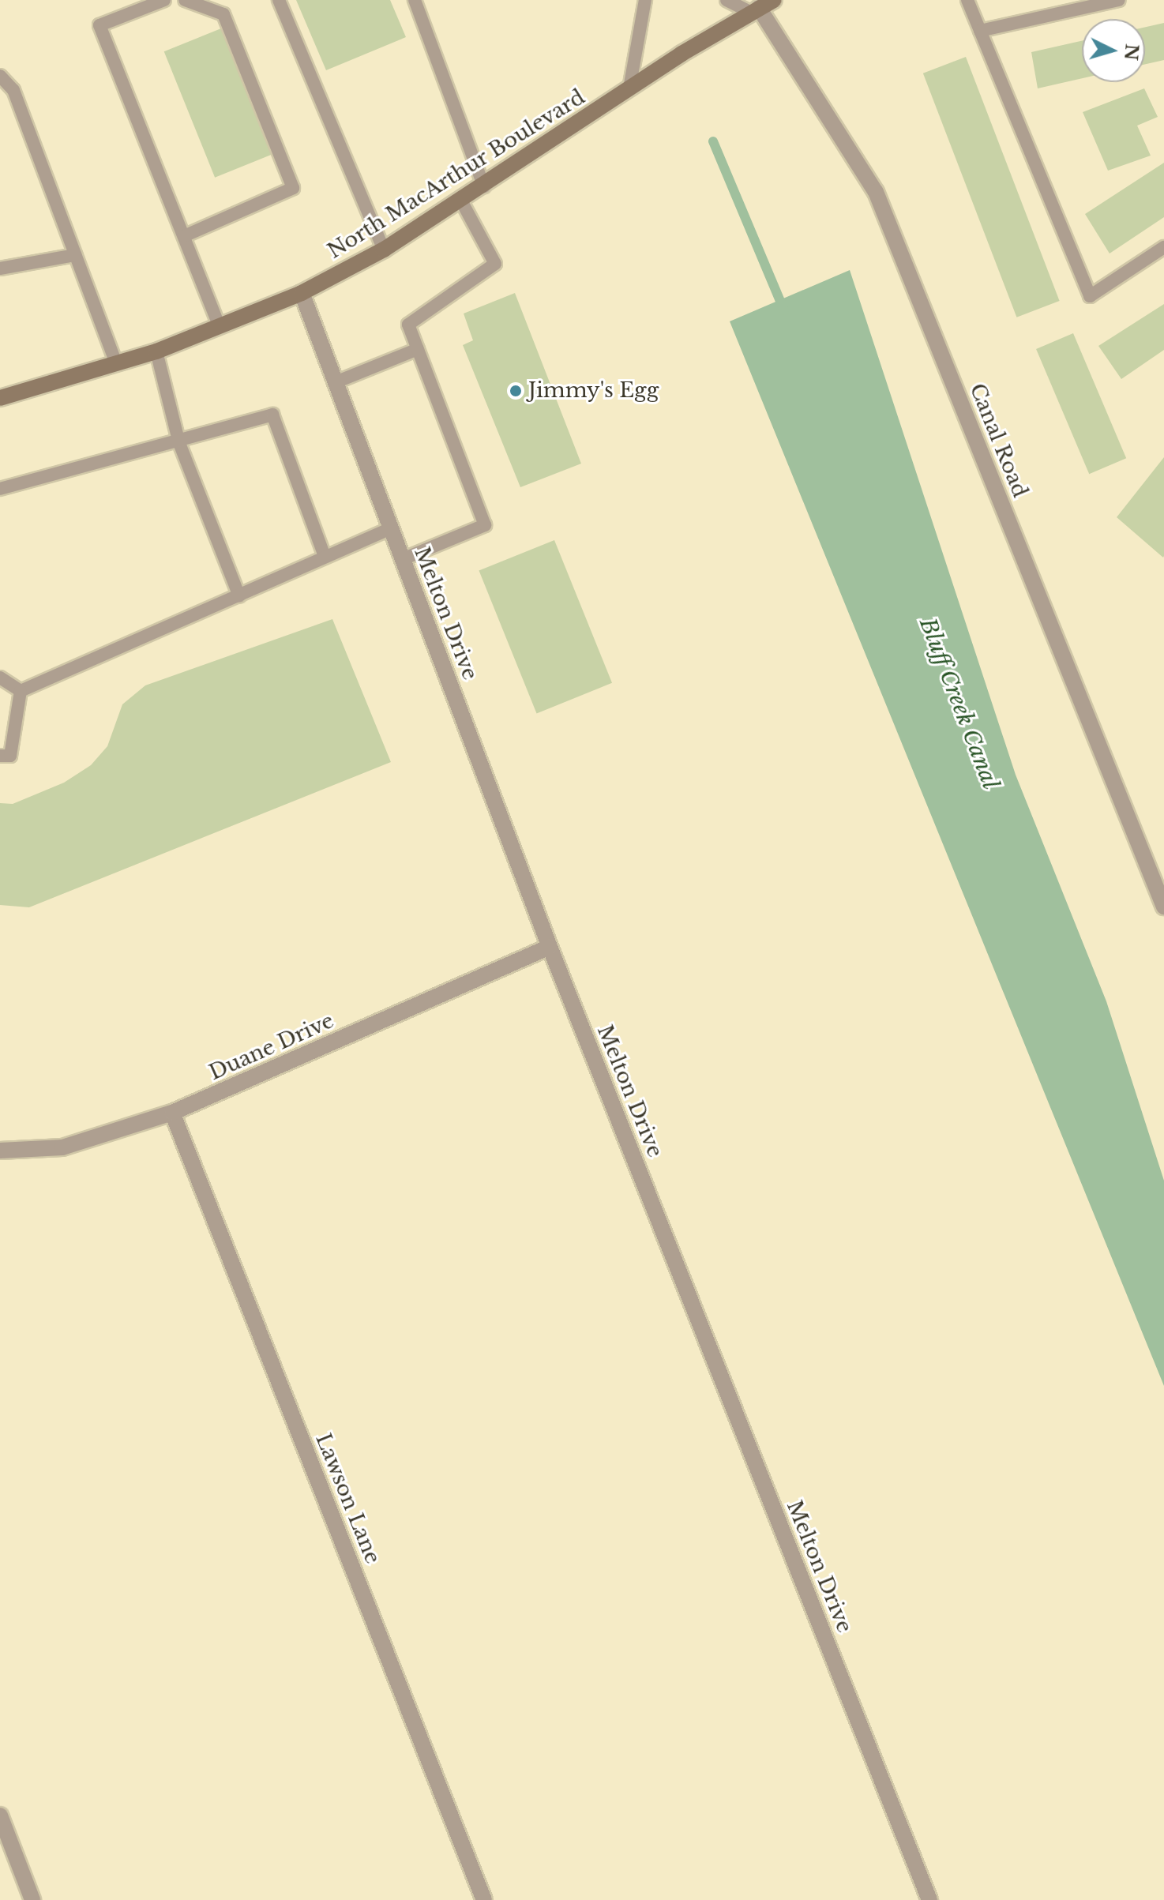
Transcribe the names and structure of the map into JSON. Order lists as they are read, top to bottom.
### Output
{
  "streets": {
    "main road": ["North MacArthur Boulevard"],
    "street": [
      "Canal Road",
      "Melton Drive",
      "Duane Drive",
      "Lawson Lane"
    ]
  },
  "crossings": [
    ["North MacArthur Boulevard", "Canal Road"],
    ["North MacArthur Boulevard", "Melton Drive"],
    ["Melton Drive", "Duane Drive"],
    ["Duane Drive", "Lawson Lane"]
  ],
  "water": ["Bluff Creek Canal"],
  "places": ["Jimmy's Egg"],
  "north": "right"
}
